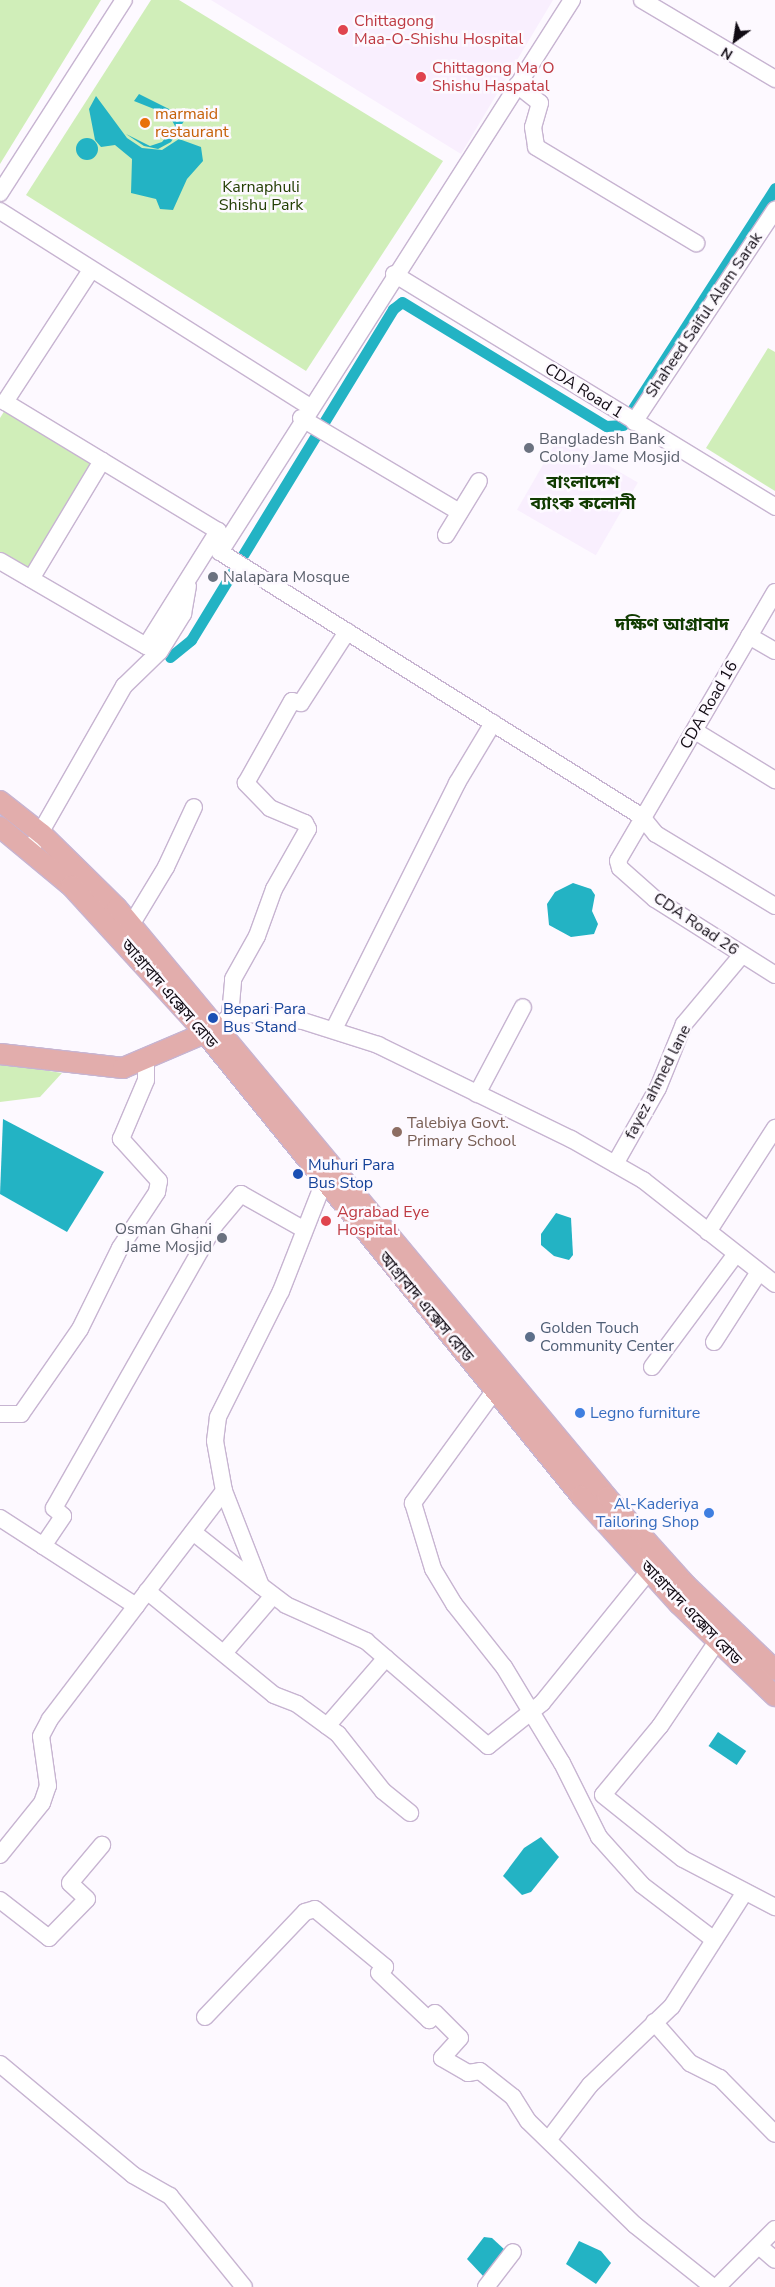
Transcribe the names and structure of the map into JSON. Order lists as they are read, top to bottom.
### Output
{
  "streets": {
    "main road": ["আগ্রাবাদ এক্সেস রোড"],
    "street": [
      "Shaheed Saiful Alam Sarak",
      "CDA Road 1",
      "CDA Road 16",
      "CDA Road 26",
      "fayez ahmed lane"
    ]
  },
  "crossings": [
    ["Shaheed Saiful Alam Sarak", "CDA Road 1"],
    ["CDA Road 16", "CDA Road 26"],
    ["CDA Road 26", "fayez ahmed lane"]
  ],
  "districts": ["বাংলাদেশ ব্যাংক কলোনী", "দক্ষিণ আগ্রাবাদ"],
  "parks": ["Karnaphuli Shishu Park"],
  "places": [
    "Chittagong Maa-O-Shishu Hospital",
    "Chittagong Ma O Shishu Haspatal",
    "marmaid restaurant",
    "Bangladesh Bank Colony Jame Mosjid",
    "Nalapara Mosque",
    "Bepari Para Bus Stand",
    "Talebiya Govt. Primary School",
    "Muhuri Para Bus Stop",
    "Agrabad Eye Hospital",
    "Osman Ghani Jame Mosjid",
    "Golden Touch Community Center",
    "Legno furniture",
    "Al-Kaderiya Tailoring Shop"
  ],
  "north": "bottom left"
}
